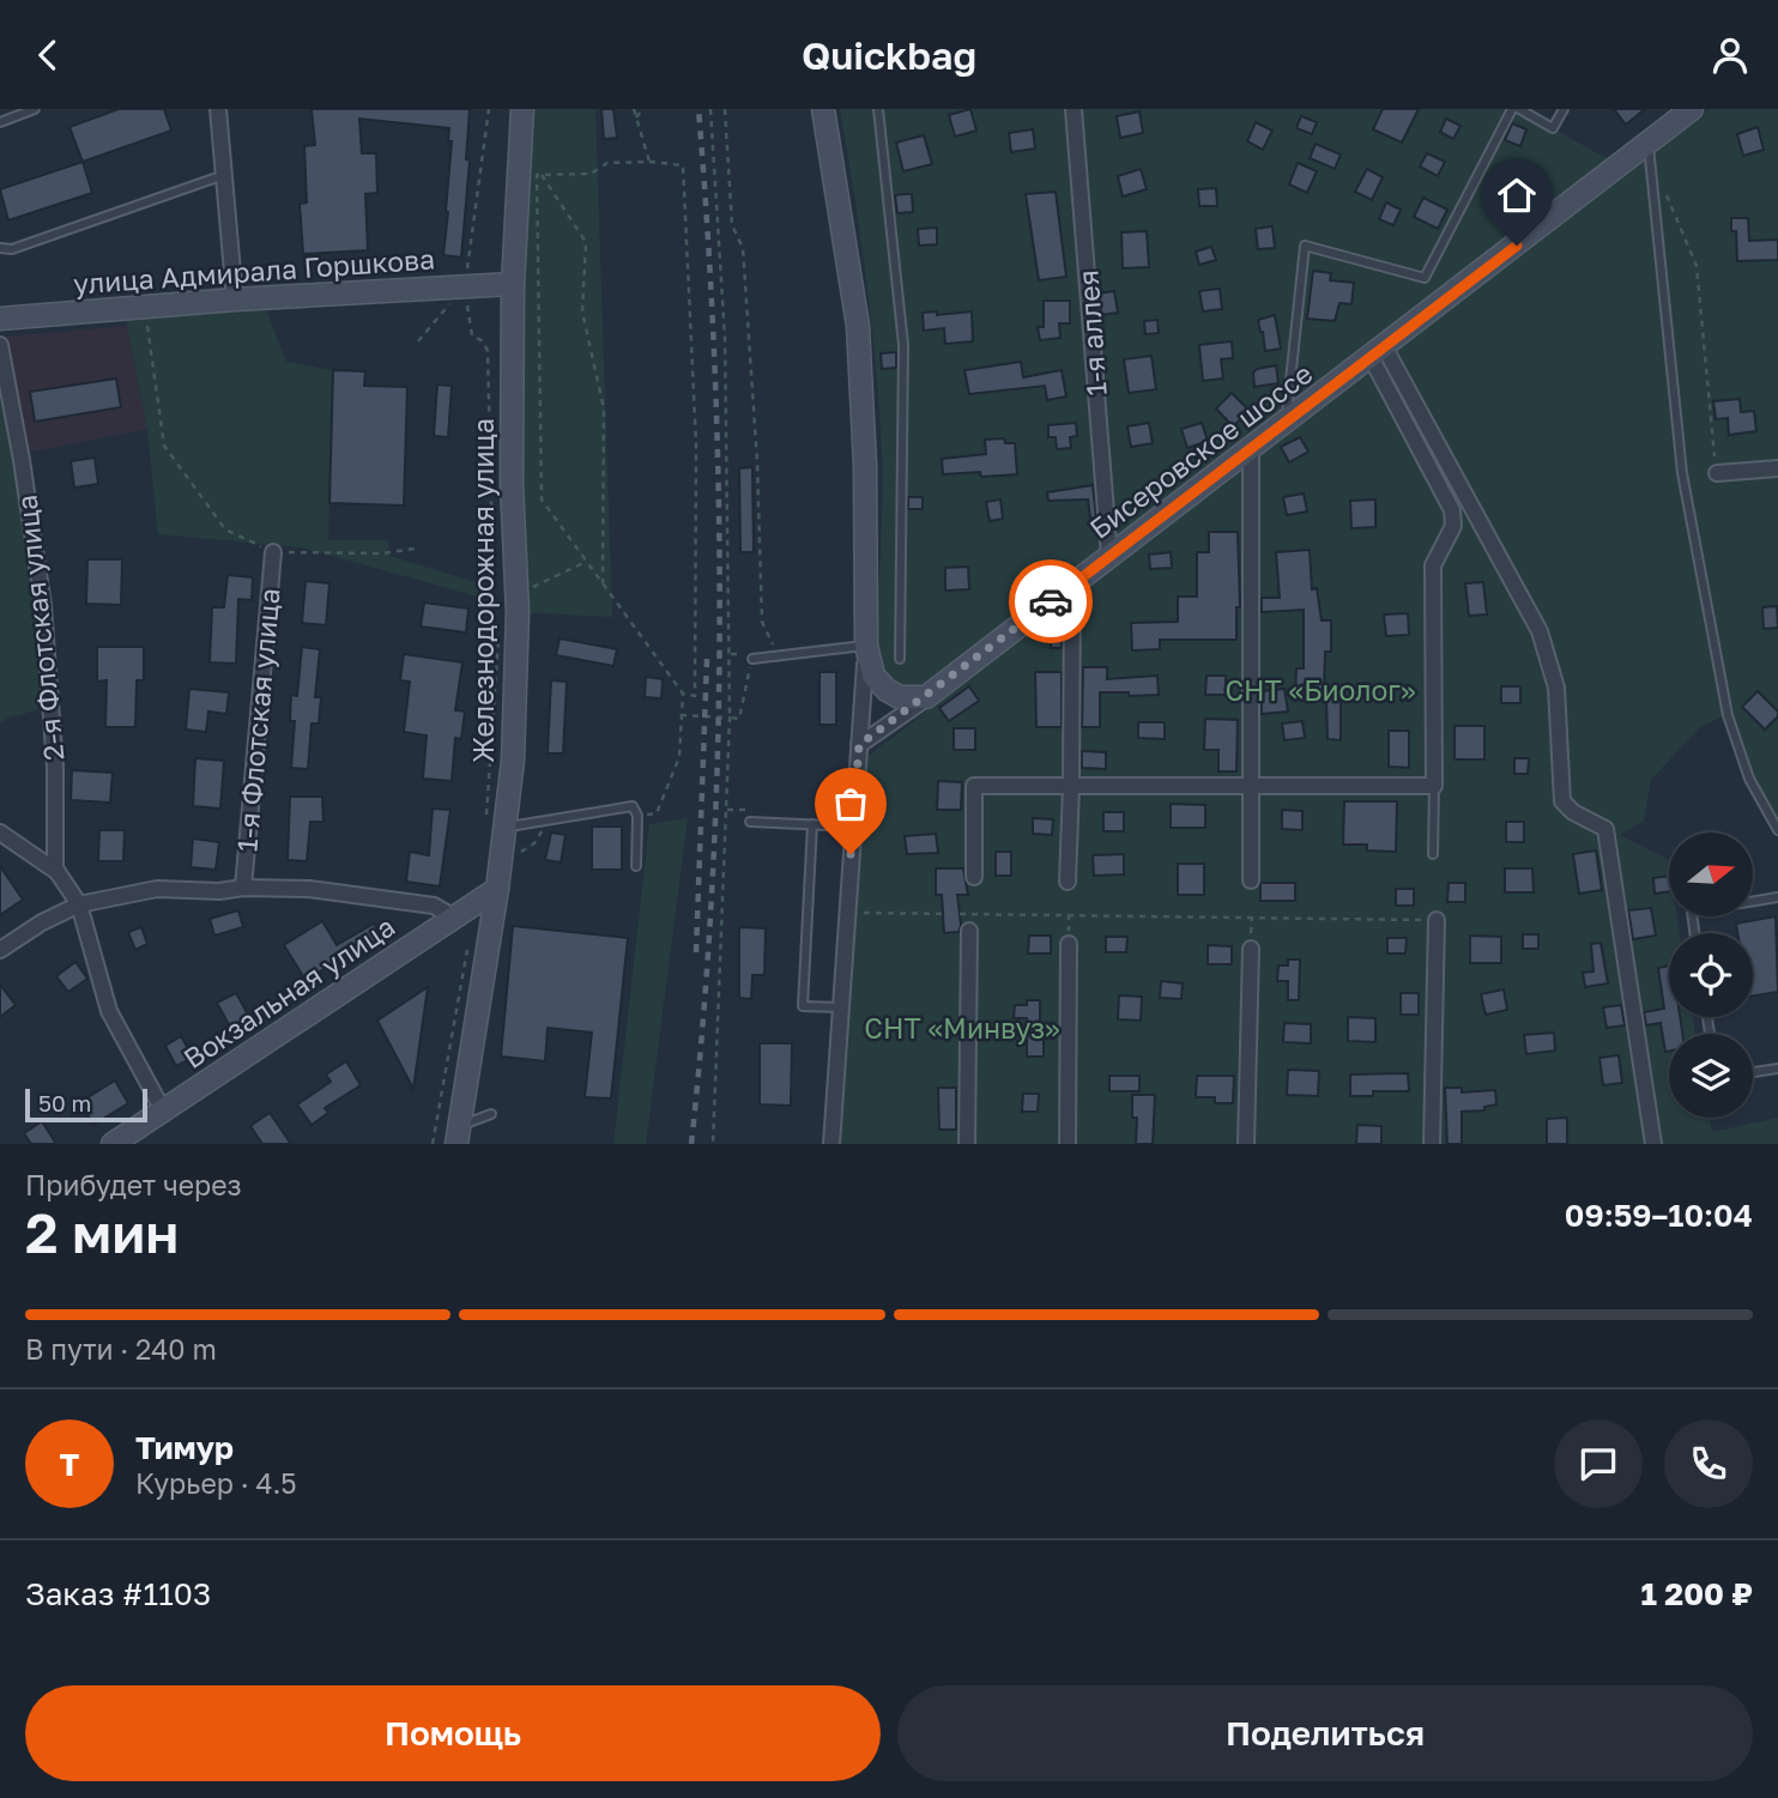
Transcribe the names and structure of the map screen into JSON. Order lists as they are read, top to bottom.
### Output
{
  "streets": {
    "main road": [
      "улица Адмирала Горшкова",
      "Бисеровское шоссе",
      "Железнодорожная улица",
      "Вокзальная улица"
    ],
    "street": ["1-я аллея", "2-я Флотская улица", "1-я Флотская улица"]
  },
  "crossings": [
    ["улица Адмирала Горшкова", "Железнодорожная улица"],
    ["1-я аллея", "Бисеровское шоссе"],
    ["Железнодорожная улица", "Вокзальная улица"]
  ],
  "parks": ["СНТ «Биолог»", "СНТ «Минвуз»"],
  "scale_bar": "50 m",
  "north": "right",
  "page": {
    "header": "Quickbag",
    "scale": "50 m",
    "heading": ["2 мин", "Прибудет через", "09:59–10:04"],
    "panel": [
      "Тимур",
      "Курьер · 4.5",
      "Заказ #1103",
      "1 200 ₽"
    ],
    "bar": "В пути · 240 m",
    "round": "Т",
    "buttons": ["Помощь", "Поделиться"]
  }
}
